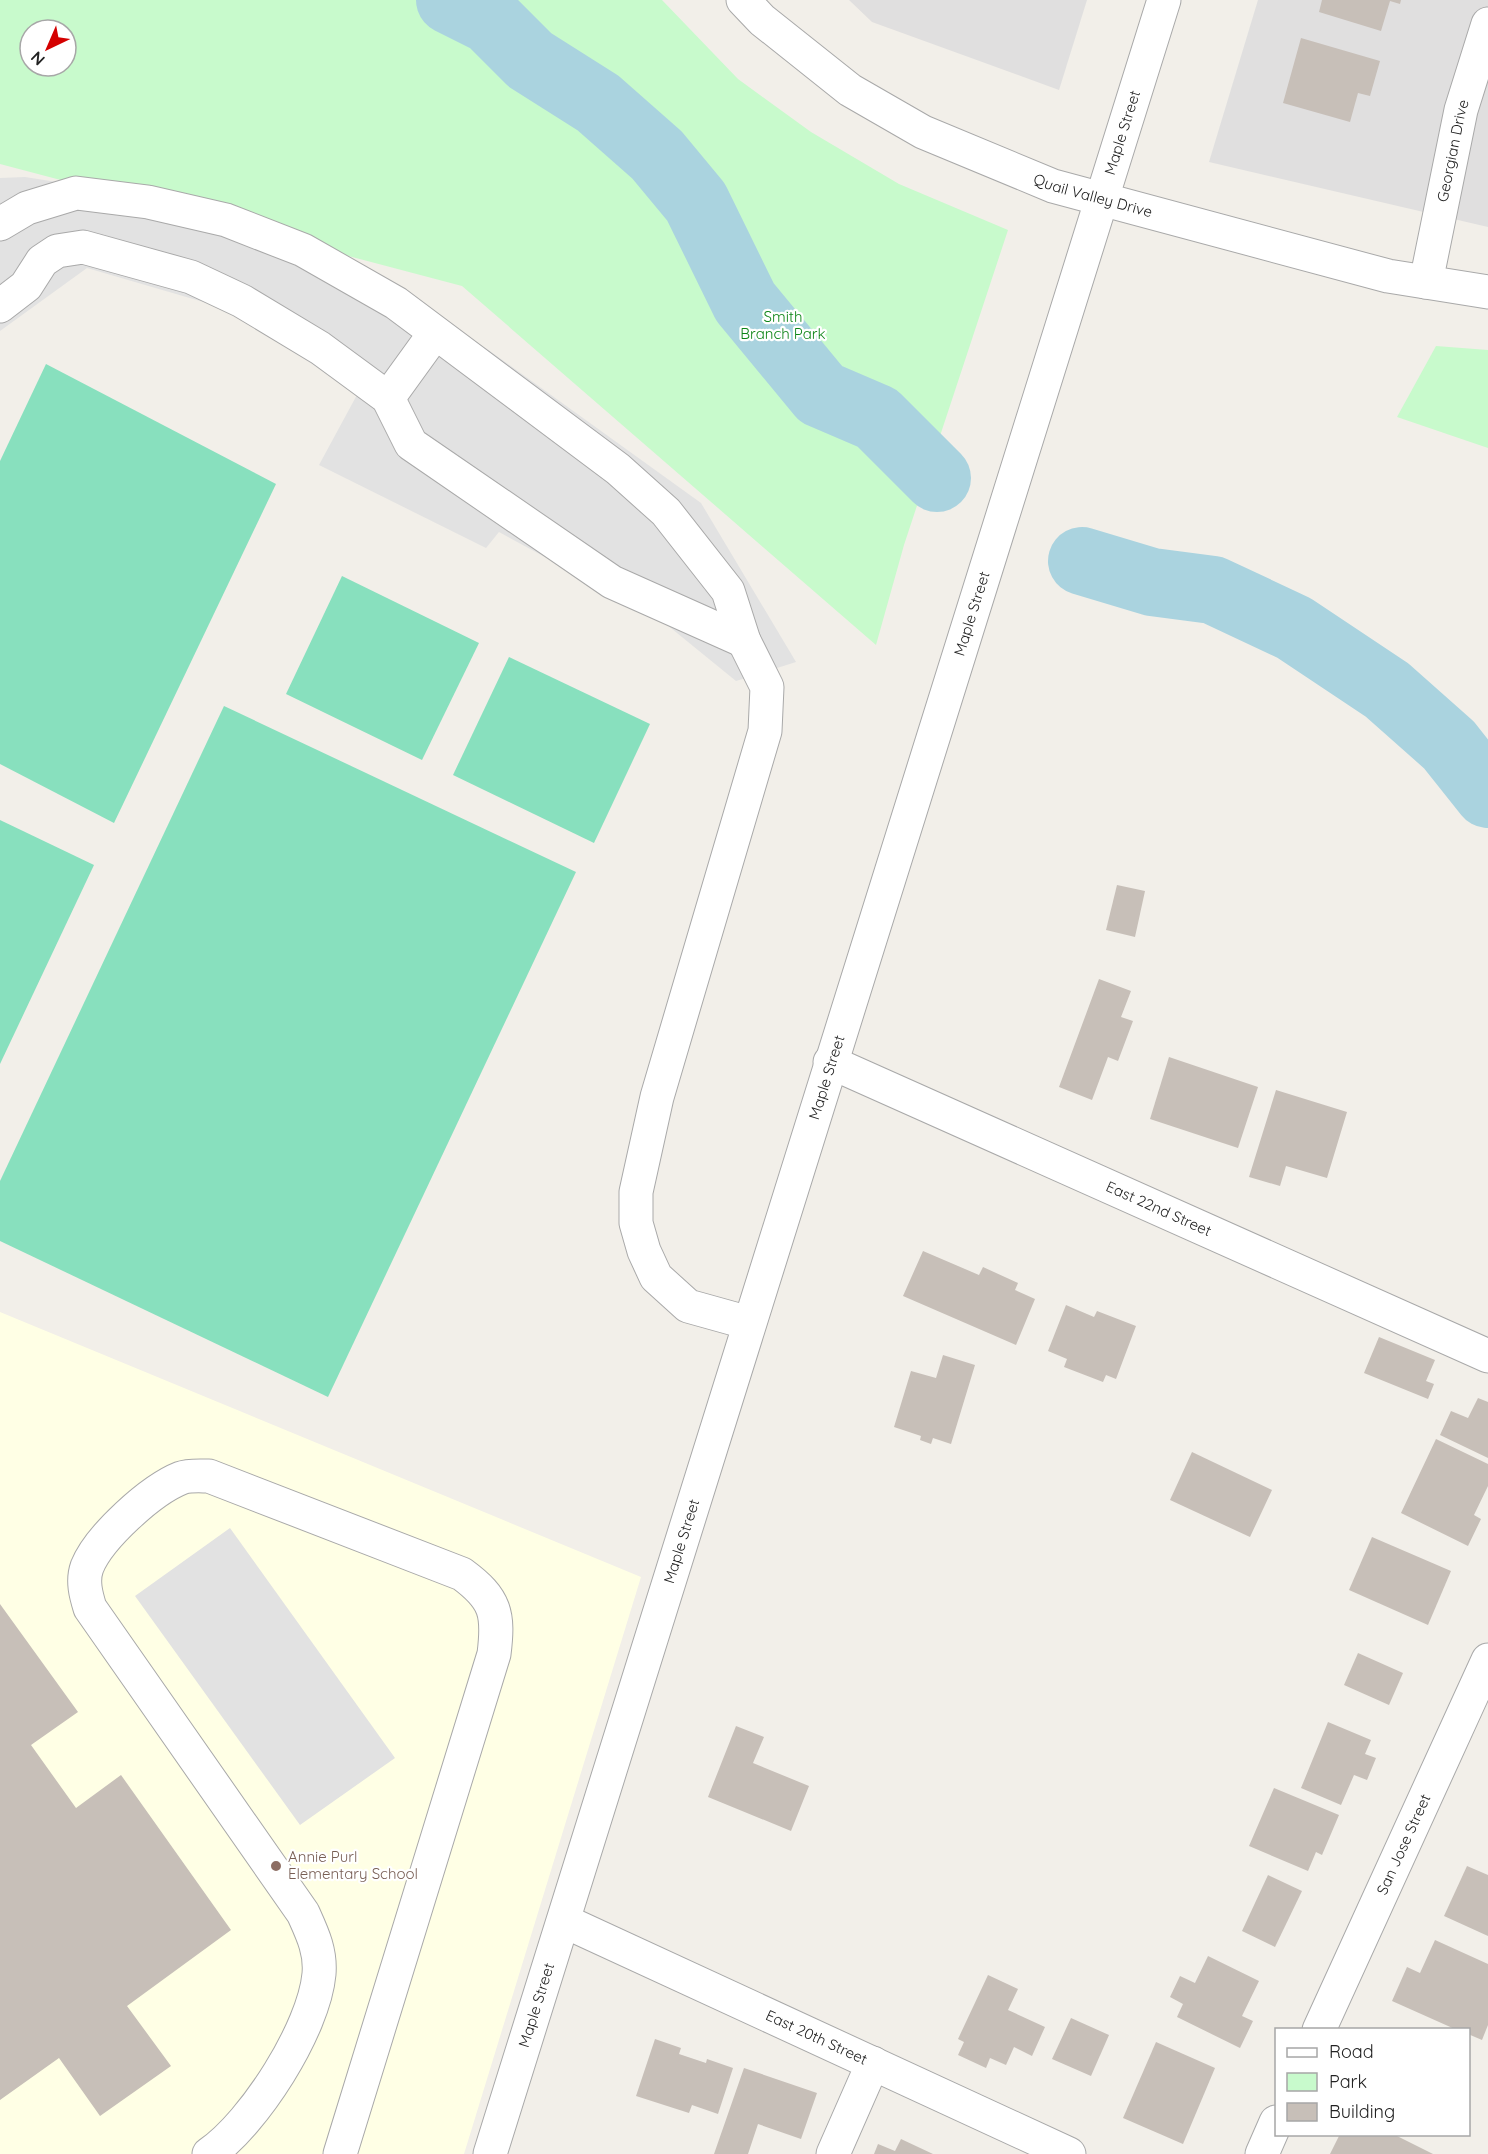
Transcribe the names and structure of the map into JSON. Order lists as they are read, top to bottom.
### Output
{
  "streets": {
    "street": [
      "Maple Street",
      "Georgian Drive",
      "Quail Valley Drive",
      "East 22nd Street",
      "San Jose Street",
      "East 20th Street"
    ]
  },
  "crossings": [
    ["Maple Street", "Quail Valley Drive"],
    ["Maple Street", "East 22nd Street"],
    ["Maple Street", "East 20th Street"],
    ["Georgian Drive", "Quail Valley Drive"]
  ],
  "parks": ["Smith Branch Park"],
  "places": ["Annie Purl Elementary School"],
  "legend": ["Road", "Park", "Building"],
  "north": "bottom left"
}
